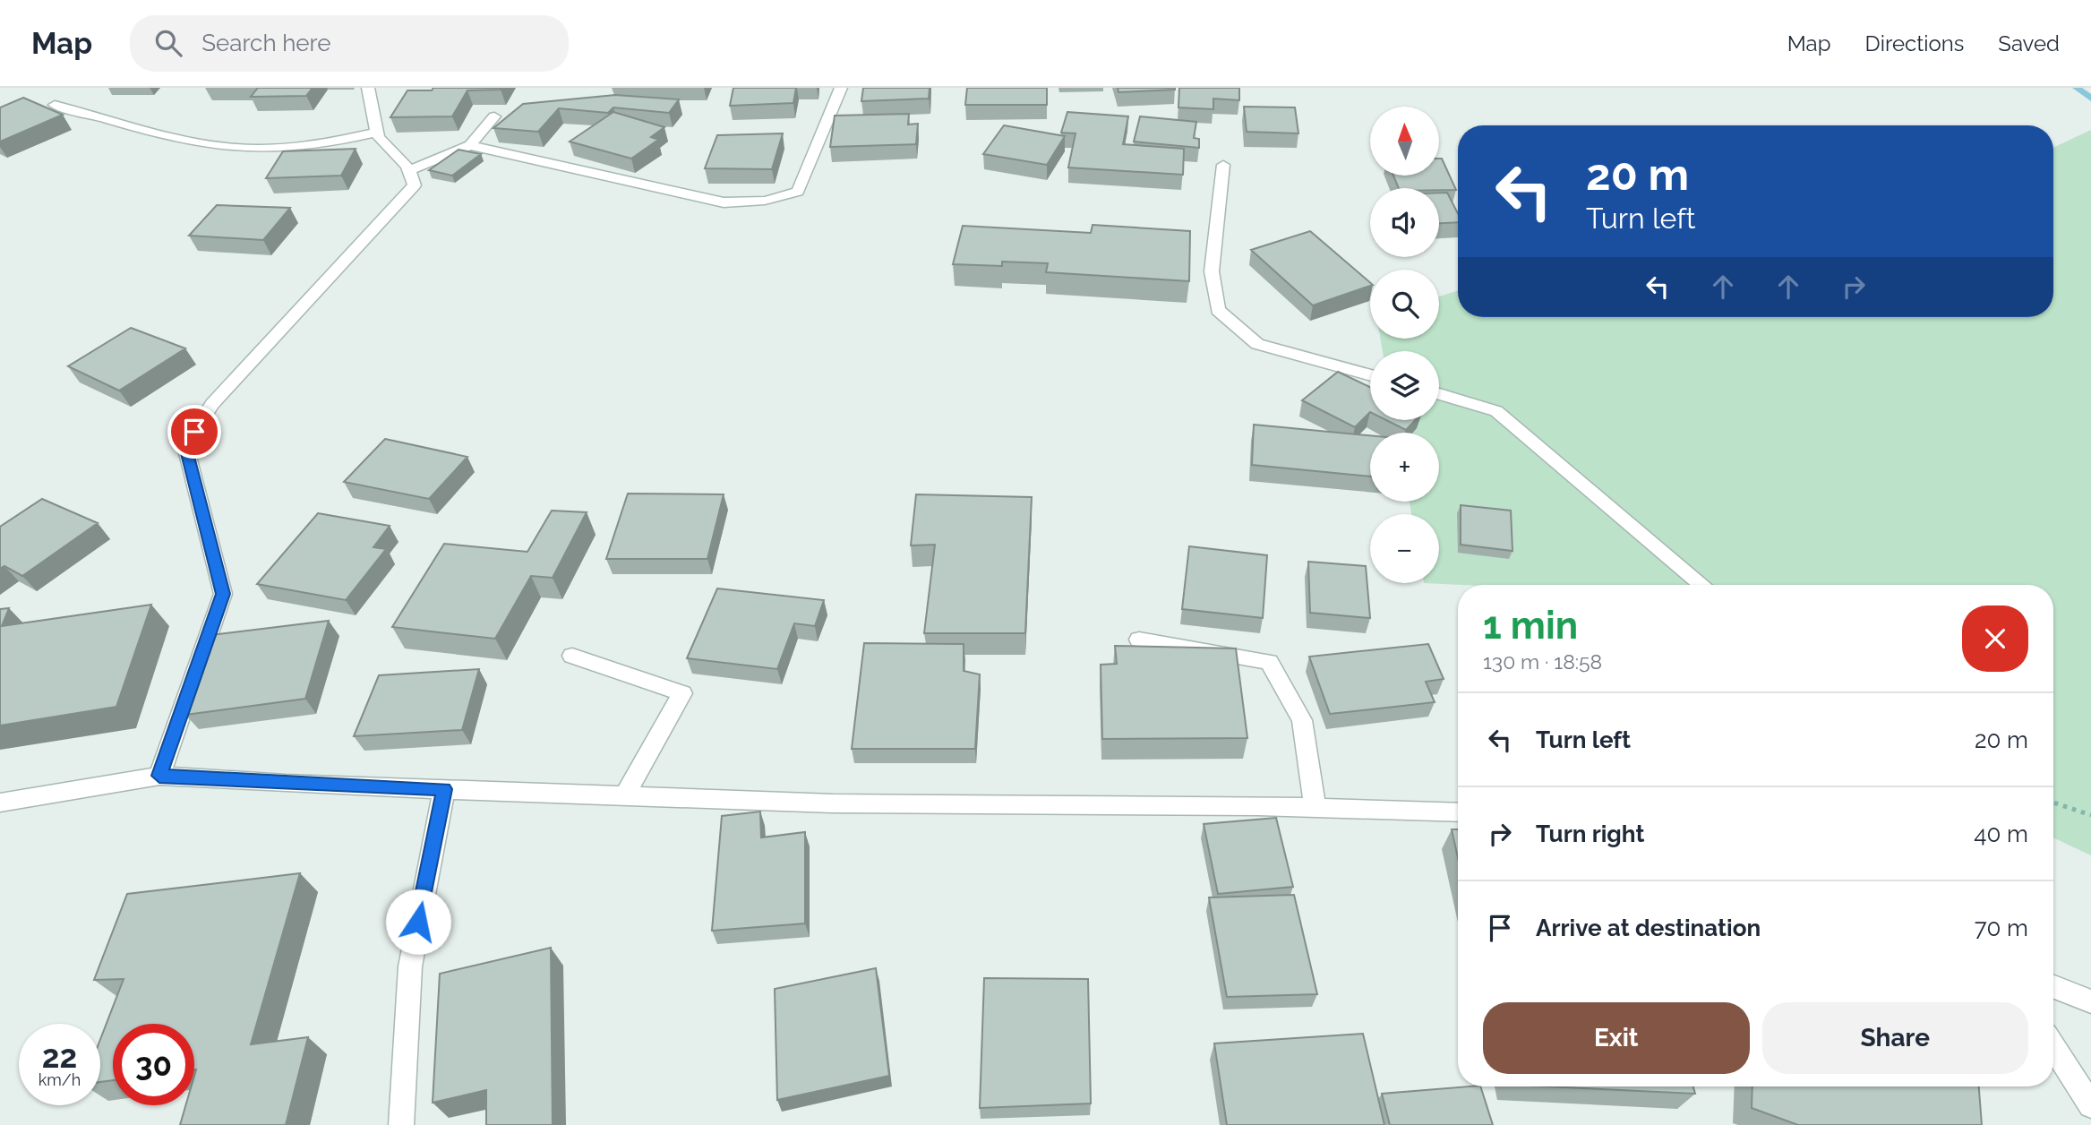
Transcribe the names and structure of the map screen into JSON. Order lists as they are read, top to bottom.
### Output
{
  "north": "top",
  "page": {
    "header": "Map",
    "search": "Search here",
    "nav": ["Map", "Directions", "Saved"],
    "map_buttons": ["+", "−"],
    "turn": ["20 m", "Turn left"],
    "heading": ["1 min", "130 m · 18:58"],
    "list": [
      {
        "name": "Turn left",
        "value": "20 m"
      },
      {
        "name": "Turn right",
        "value": "40 m"
      },
      {
        "name": "Arrive at destination",
        "value": "70 m"
      }
    ],
    "buttons": ["Exit", "Share"],
    "speed": "22 km/h",
    "limit": "30"
  }
}
